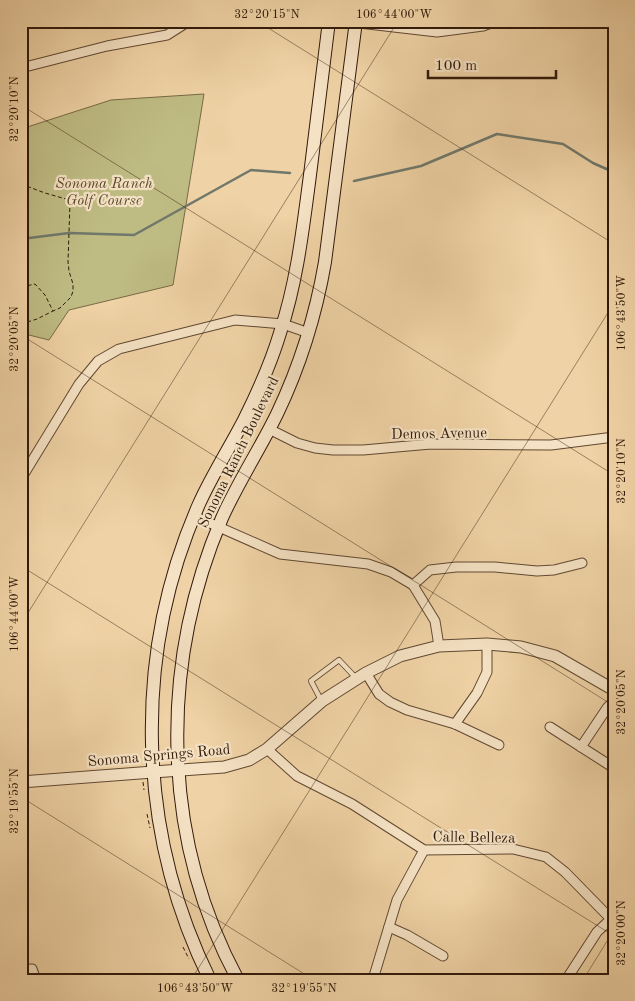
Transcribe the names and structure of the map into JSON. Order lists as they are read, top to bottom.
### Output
{
  "streets": {
    "main road": ["Sonoma Ranch Boulevard"],
    "street": ["Demos Avenue", "Sonoma Springs Road", "Calle Belleza"]
  },
  "crossings": [
    ["Demos Avenue", "Sonoma Ranch Boulevard"],
    ["Sonoma Ranch Boulevard", "Sonoma Springs Road"],
    ["Sonoma Springs Road", "Calle Belleza"]
  ],
  "parks": ["Sonoma Ranch Golf Course"],
  "scale_bar": "100 m",
  "coordinates": [
    "32°20'15\"N",
    "106°44'00\"W",
    "32°20'10\"N",
    "106°43'50\"W",
    "32°20'05\"N",
    "32°19'55\"N",
    "32°20'00\"N"
  ]
}
